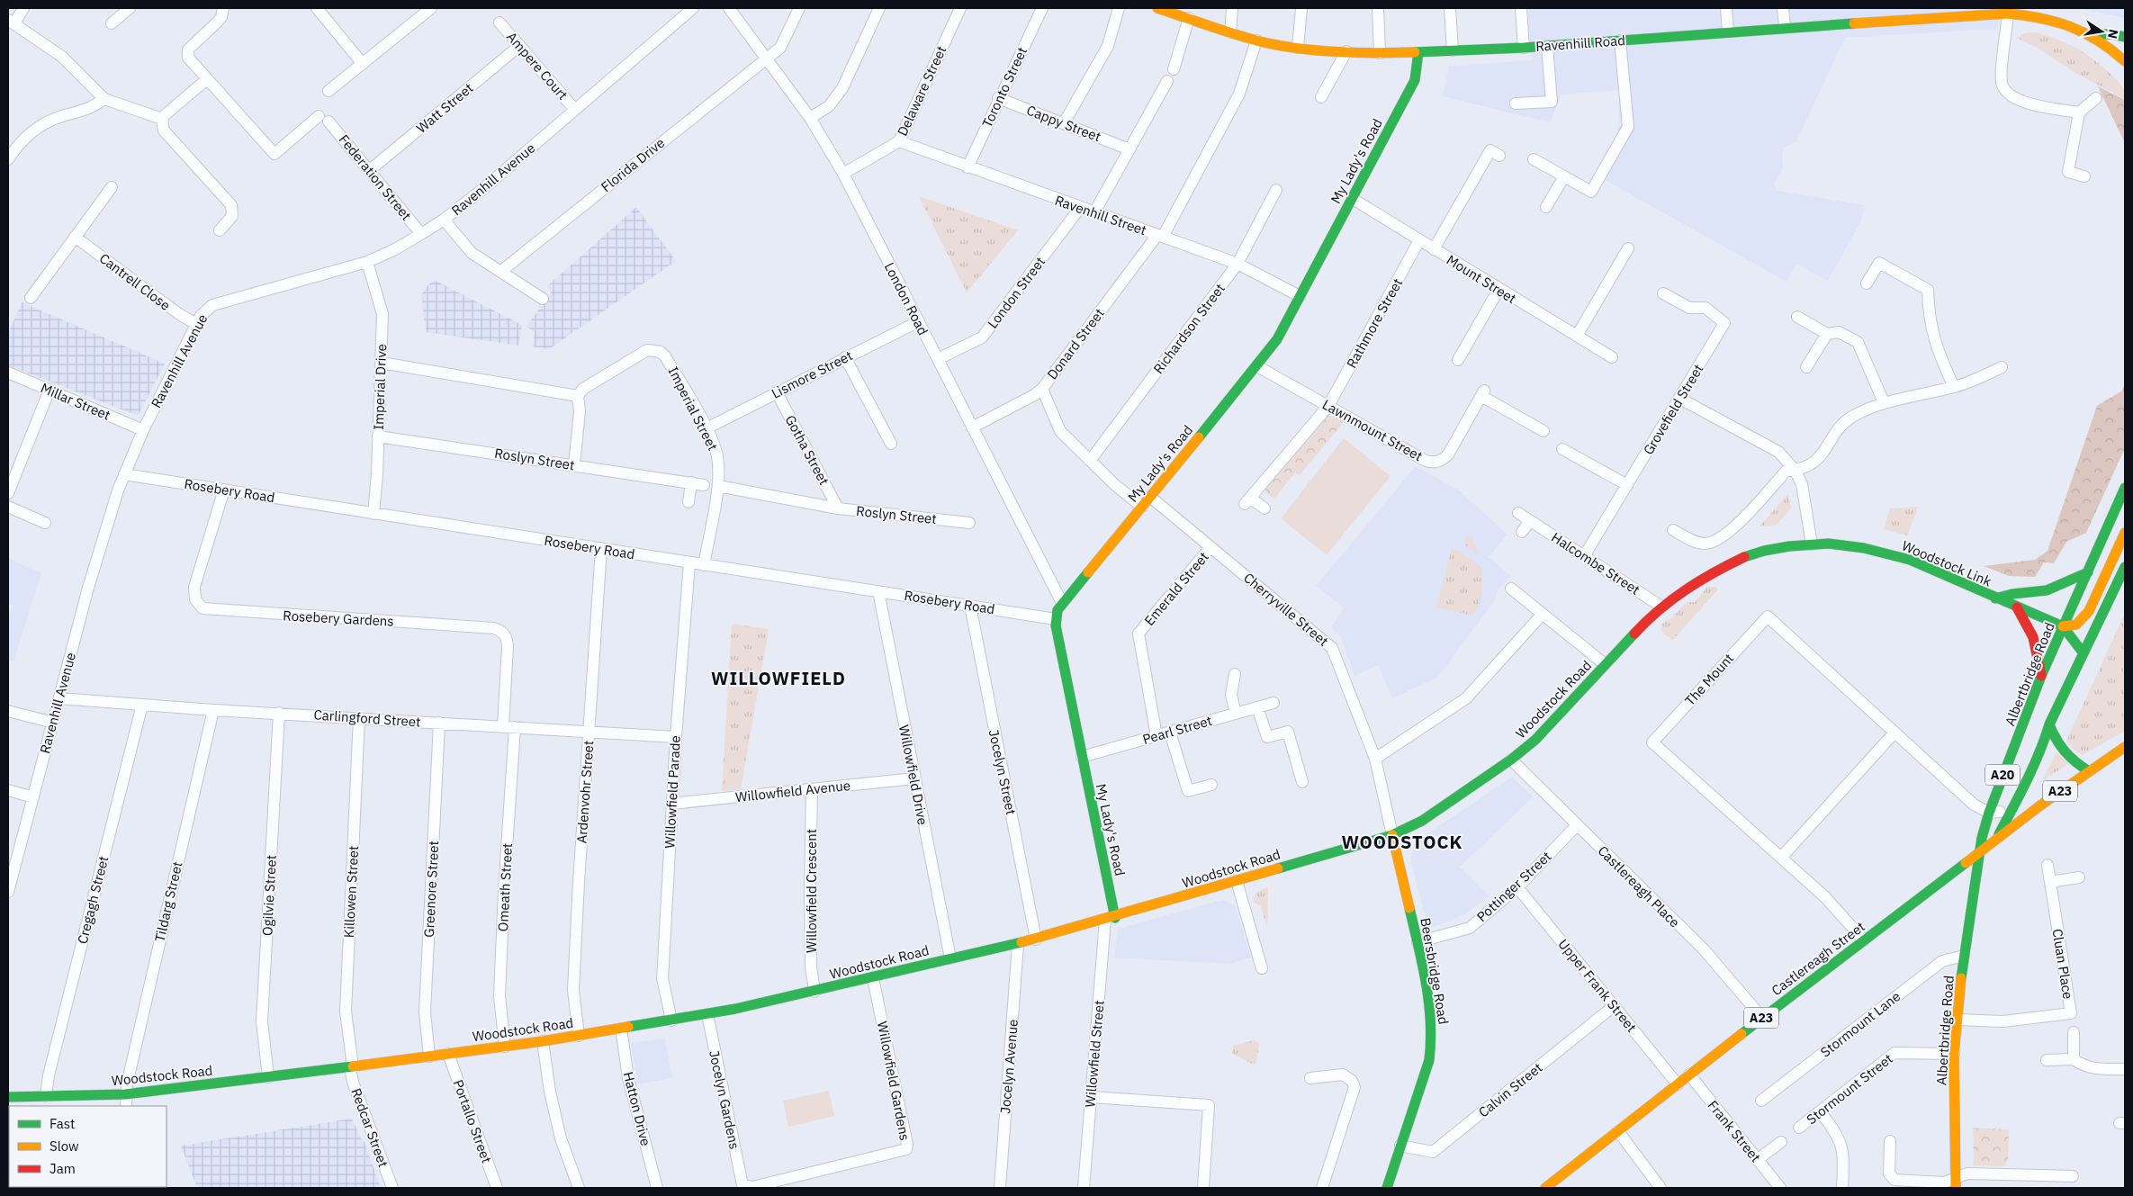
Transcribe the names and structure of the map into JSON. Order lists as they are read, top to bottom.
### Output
{
  "streets": {
    "street": [
      "Ravenhill Road",
      "Ampere Court",
      "Toronto Street",
      "Delaware Street",
      "Watt Street",
      "Cappy Street",
      "My Lady's Road",
      "Florida Drive",
      "Federation Street",
      "Ravenhill Avenue",
      "Ravenhill Street",
      "Mount Street",
      "Cantrell Close",
      "London Street",
      "London Road",
      "Rathmore Street",
      "Richardson Street",
      "Donard Street",
      "Lismore Street",
      "Imperial Drive",
      "Millar Street",
      "Imperial Street",
      "Grovefield Street",
      "Lawnmount Street",
      "Gotha Street",
      "Roslyn Street",
      "Rosebery Road",
      "Halcombe Street",
      "Woodstock Link",
      "Emerald Street",
      "Cherryville Street",
      "Rosebery Gardens",
      "Albertbridge Road",
      "The Mount",
      "Woodstock Road",
      "Carlingford Street",
      "Pearl Street",
      "Jocelyn Street",
      "Willowfield Drive",
      "A20",
      "Willowfield Avenue",
      "A23",
      "Ardenvohr Street",
      "Willowfield Parade",
      "Pottinger Street",
      "Castlereagh Place",
      "Omeath Street",
      "Greenore Street",
      "Willowfield Crescent",
      "Killowen Street",
      "Ogilvie Street",
      "Cregagh Street",
      "Tildarg Street",
      "Castlereagh Street",
      "Cluan Place",
      "Beersbridge Road",
      "Upper Frank Street",
      "Stormount Lane",
      "Willowfield Street",
      "Jocelyn Avenue",
      "Willowfield Gardens",
      "Stormount Street",
      "Calvin Street",
      "Jocelyn Gardens",
      "Hatton Drive",
      "Portallo Street",
      "Redcar Street",
      "Frank Street"
    ]
  },
  "crossings": [
    ["Ravenhill Road", "My Lady's Road"],
    ["Ravenhill Road", "Donard Street"],
    ["Ampere Court", "Watt Street"],
    ["Ampere Court", "Ravenhill Avenue"],
    ["Toronto Street", "Cappy Street"],
    ["Toronto Street", "Ravenhill Street"],
    ["Delaware Street", "Ravenhill Street"],
    ["Delaware Street", "London Road"],
    ["Watt Street", "Federation Street"],
    ["My Lady's Road", "Ravenhill Street"],
    ["My Lady's Road", "Mount Street"],
    ["My Lady's Road", "London Road"],
    ["My Lady's Road", "Lawnmount Street"],
    ["My Lady's Road", "Rosebery Road"],
    ["My Lady's Road", "Cherryville Street"],
    ["My Lady's Road", "Woodstock Road"],
    ["My Lady's Road", "Pearl Street"],
    ["My Lady's Road", "Willowfield Street"],
    ["Florida Drive", "London Road"],
    ["Federation Street", "Ravenhill Avenue"],
    ["Ravenhill Avenue", "Cantrell Close"],
    ["Ravenhill Avenue", "Imperial Drive"],
    ["Ravenhill Avenue", "Millar Street"],
    ["Ravenhill Avenue", "Rosebery Road"],
    ["Ravenhill Avenue", "Carlingford Street"],
    ["Ravenhill Street", "London Street"],
    ["Ravenhill Street", "Richardson Street"],
    ["Ravenhill Street", "Donard Street"],
    ["Mount Street", "Rathmore Street"],
    ["London Street", "London Road"],
    ["London Road", "Donard Street"],
    ["London Road", "Lismore Street"],
    ["Rathmore Street", "Lawnmount Street"],
    ["Lismore Street", "Imperial Street"],
    ["Lismore Street", "Gotha Street"],
    ["Imperial Drive", "Roslyn Street"],
    ["Imperial Drive", "Rosebery Road"],
    ["Imperial Street", "Roslyn Street"],
    ["Imperial Street", "Rosebery Road"],
    ["Grovefield Street", "Halcombe Street"],
    ["Gotha Street", "Roslyn Street"],
    ["Rosebery Road", "Rosebery Gardens"],
    ["Rosebery Road", "Jocelyn Street"],
    ["Rosebery Road", "Willowfield Drive"],
    ["Rosebery Road", "Ardenvohr Street"],
    ["Rosebery Road", "Willowfield Parade"],
    ["Halcombe Street", "Woodstock Link"],
    ["Halcombe Street", "Woodstock Road"],
    ["Woodstock Link", "Albertbridge Road"],
    ["Woodstock Link", "Woodstock Road"],
    ["Emerald Street", "Cherryville Street"],
    ["Emerald Street", "Pearl Street"],
    ["Cherryville Street", "Woodstock Road"],
    ["Cherryville Street", "Beersbridge Road"],
    ["Rosebery Gardens", "Carlingford Street"],
    ["Rosebery Gardens", "Omeath Street"],
    ["Albertbridge Road", "The Mount"],
    ["Albertbridge Road", "A23"],
    ["Albertbridge Road", "Castlereagh Street"],
    ["Albertbridge Road", "Cluan Place"],
    ["Albertbridge Road", "Stormount Lane"],
    ["Albertbridge Road", "Stormount Street"],
    ["The Mount", "Castlereagh Street"],
    ["Woodstock Road", "Jocelyn Street"],
    ["Woodstock Road", "Willowfield Drive"],
    ["Woodstock Road", "Ardenvohr Street"],
    ["Woodstock Road", "Willowfield Parade"],
    ["Woodstock Road", "Castlereagh Place"],
    ["Woodstock Road", "Omeath Street"],
    ["Woodstock Road", "Greenore Street"],
    ["Woodstock Road", "Willowfield Crescent"],
    ["Woodstock Road", "Killowen Street"],
    ["Woodstock Road", "Ogilvie Street"],
    ["Woodstock Road", "Cregagh Street"],
    ["Woodstock Road", "Tildarg Street"],
    ["Woodstock Road", "Beersbridge Road"],
    ["Woodstock Road", "Willowfield Street"],
    ["Woodstock Road", "Jocelyn Avenue"],
    ["Woodstock Road", "Willowfield Gardens"],
    ["Woodstock Road", "Jocelyn Gardens"],
    ["Woodstock Road", "Hatton Drive"],
    ["Woodstock Road", "Portallo Street"],
    ["Woodstock Road", "Redcar Street"],
    ["Carlingford Street", "Ardenvohr Street"],
    ["Carlingford Street", "Willowfield Parade"],
    ["Carlingford Street", "Omeath Street"],
    ["Carlingford Street", "Greenore Street"],
    ["Carlingford Street", "Killowen Street"],
    ["Carlingford Street", "Ogilvie Street"],
    ["Carlingford Street", "Cregagh Street"],
    ["Carlingford Street", "Tildarg Street"],
    ["Willowfield Drive", "Willowfield Avenue"],
    ["Willowfield Avenue", "Willowfield Parade"],
    ["Willowfield Avenue", "Willowfield Crescent"],
    ["A23", "Castlereagh Street"],
    ["Pottinger Street", "Castlereagh Place"],
    ["Pottinger Street", "Beersbridge Road"],
    ["Pottinger Street", "Upper Frank Street"],
    ["Castlereagh Place", "Castlereagh Street"],
    ["Killowen Street", "Redcar Street"],
    ["Castlereagh Street", "Upper Frank Street"],
    ["Castlereagh Street", "Frank Street"],
    ["Beersbridge Road", "Calvin Street"],
    ["Upper Frank Street", "Calvin Street"],
    ["Willowfield Gardens", "Jocelyn Gardens"]
  ],
  "districts": ["WILLOWFIELD", "WOODSTOCK"],
  "legend": ["Fast", "Slow", "Jam"],
  "north": "right"
}
